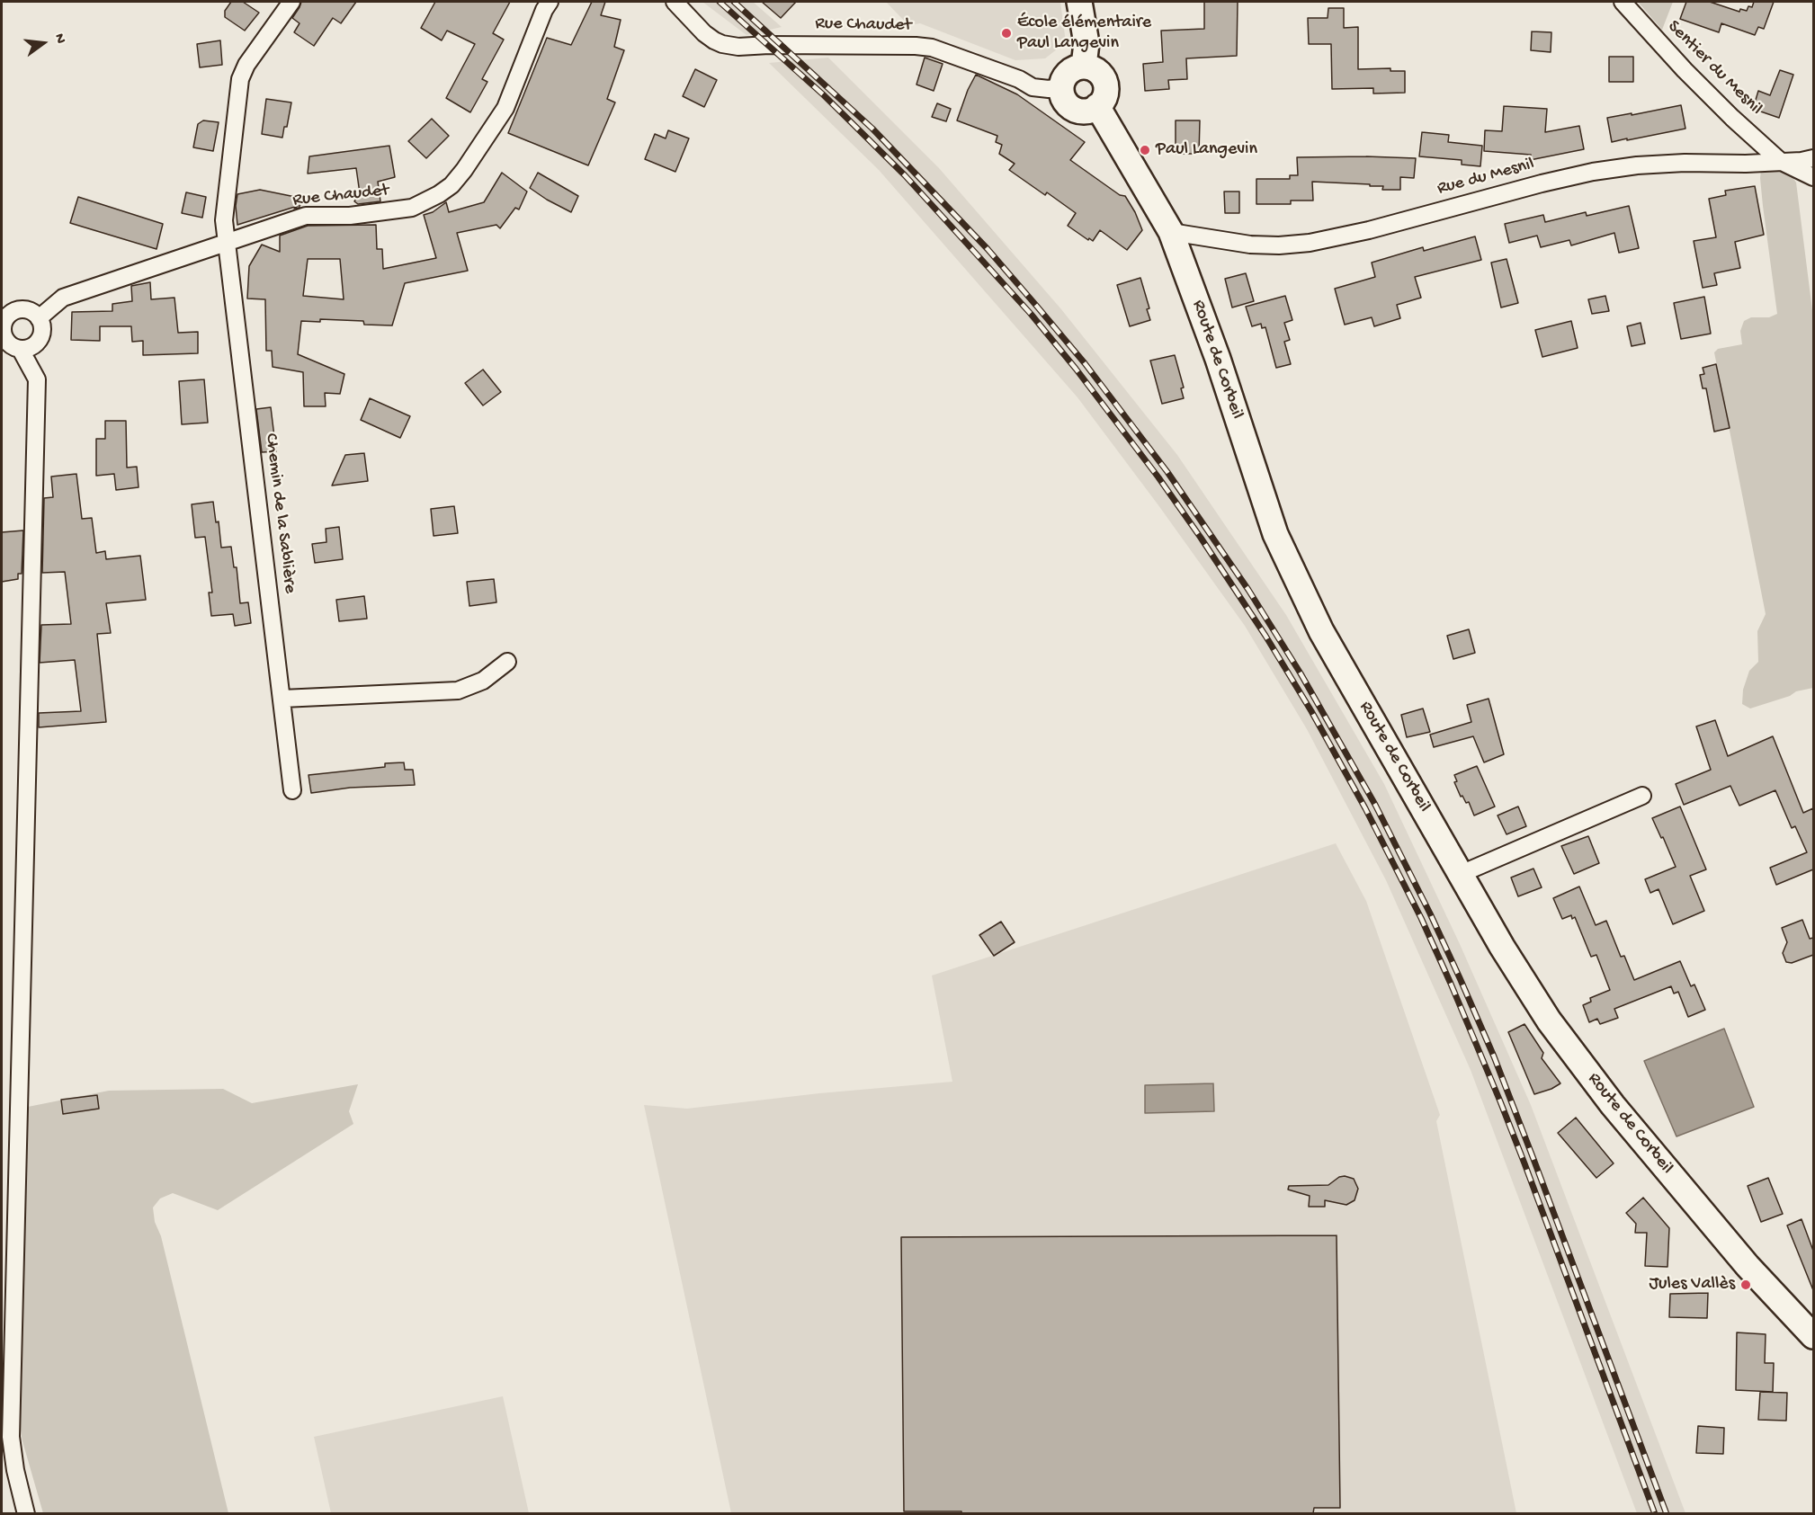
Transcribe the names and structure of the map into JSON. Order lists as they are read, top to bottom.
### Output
{
  "streets": {
    "main road": ["Route de Corbeil"],
    "street": [
      "Rue Chaudet",
      "Sentier du Mesnil",
      "Rue du Mesnil",
      "Chemin de la Sablière"
    ]
  },
  "crossings": [
    ["Rue Chaudet", "Route de Corbeil"],
    ["Rue Chaudet", "Chemin de la Sablière"],
    ["Sentier du Mesnil", "Rue du Mesnil"],
    ["Rue du Mesnil", "Route de Corbeil"]
  ],
  "places": ["École élémentaire Paul Langevin", "Paul Langevin", "Jules Vallès"],
  "north": "right"
}
